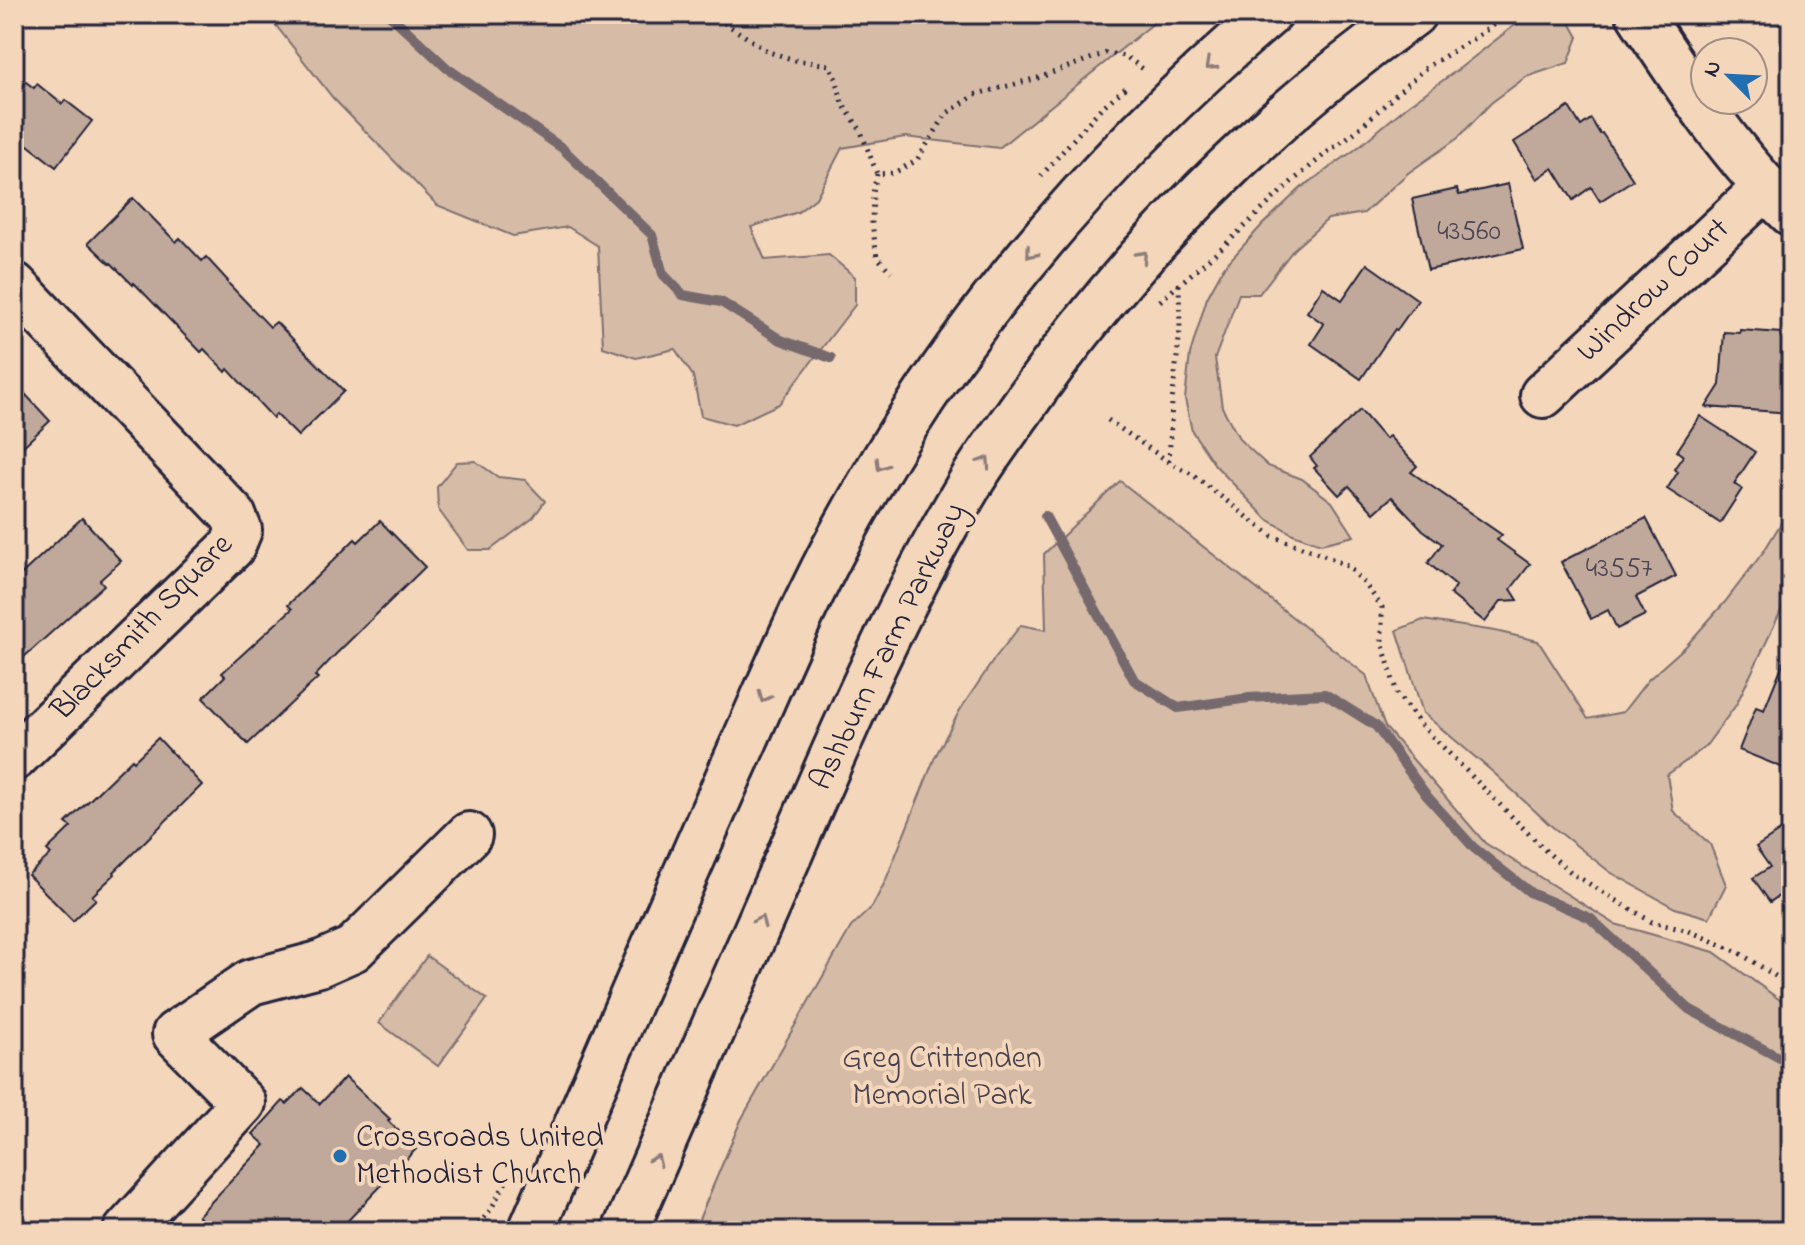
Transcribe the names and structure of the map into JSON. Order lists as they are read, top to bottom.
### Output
{
  "streets": {
    "main road": ["Windrow Court", "Blacksmith Square", "Ashburn Farm Parkway"]
  },
  "parks": ["Greg Crittenden Memorial Park"],
  "places": ["Crossroads United Methodist Church"],
  "house_numbers": ["43560", "43557"],
  "north": "top left"
}
